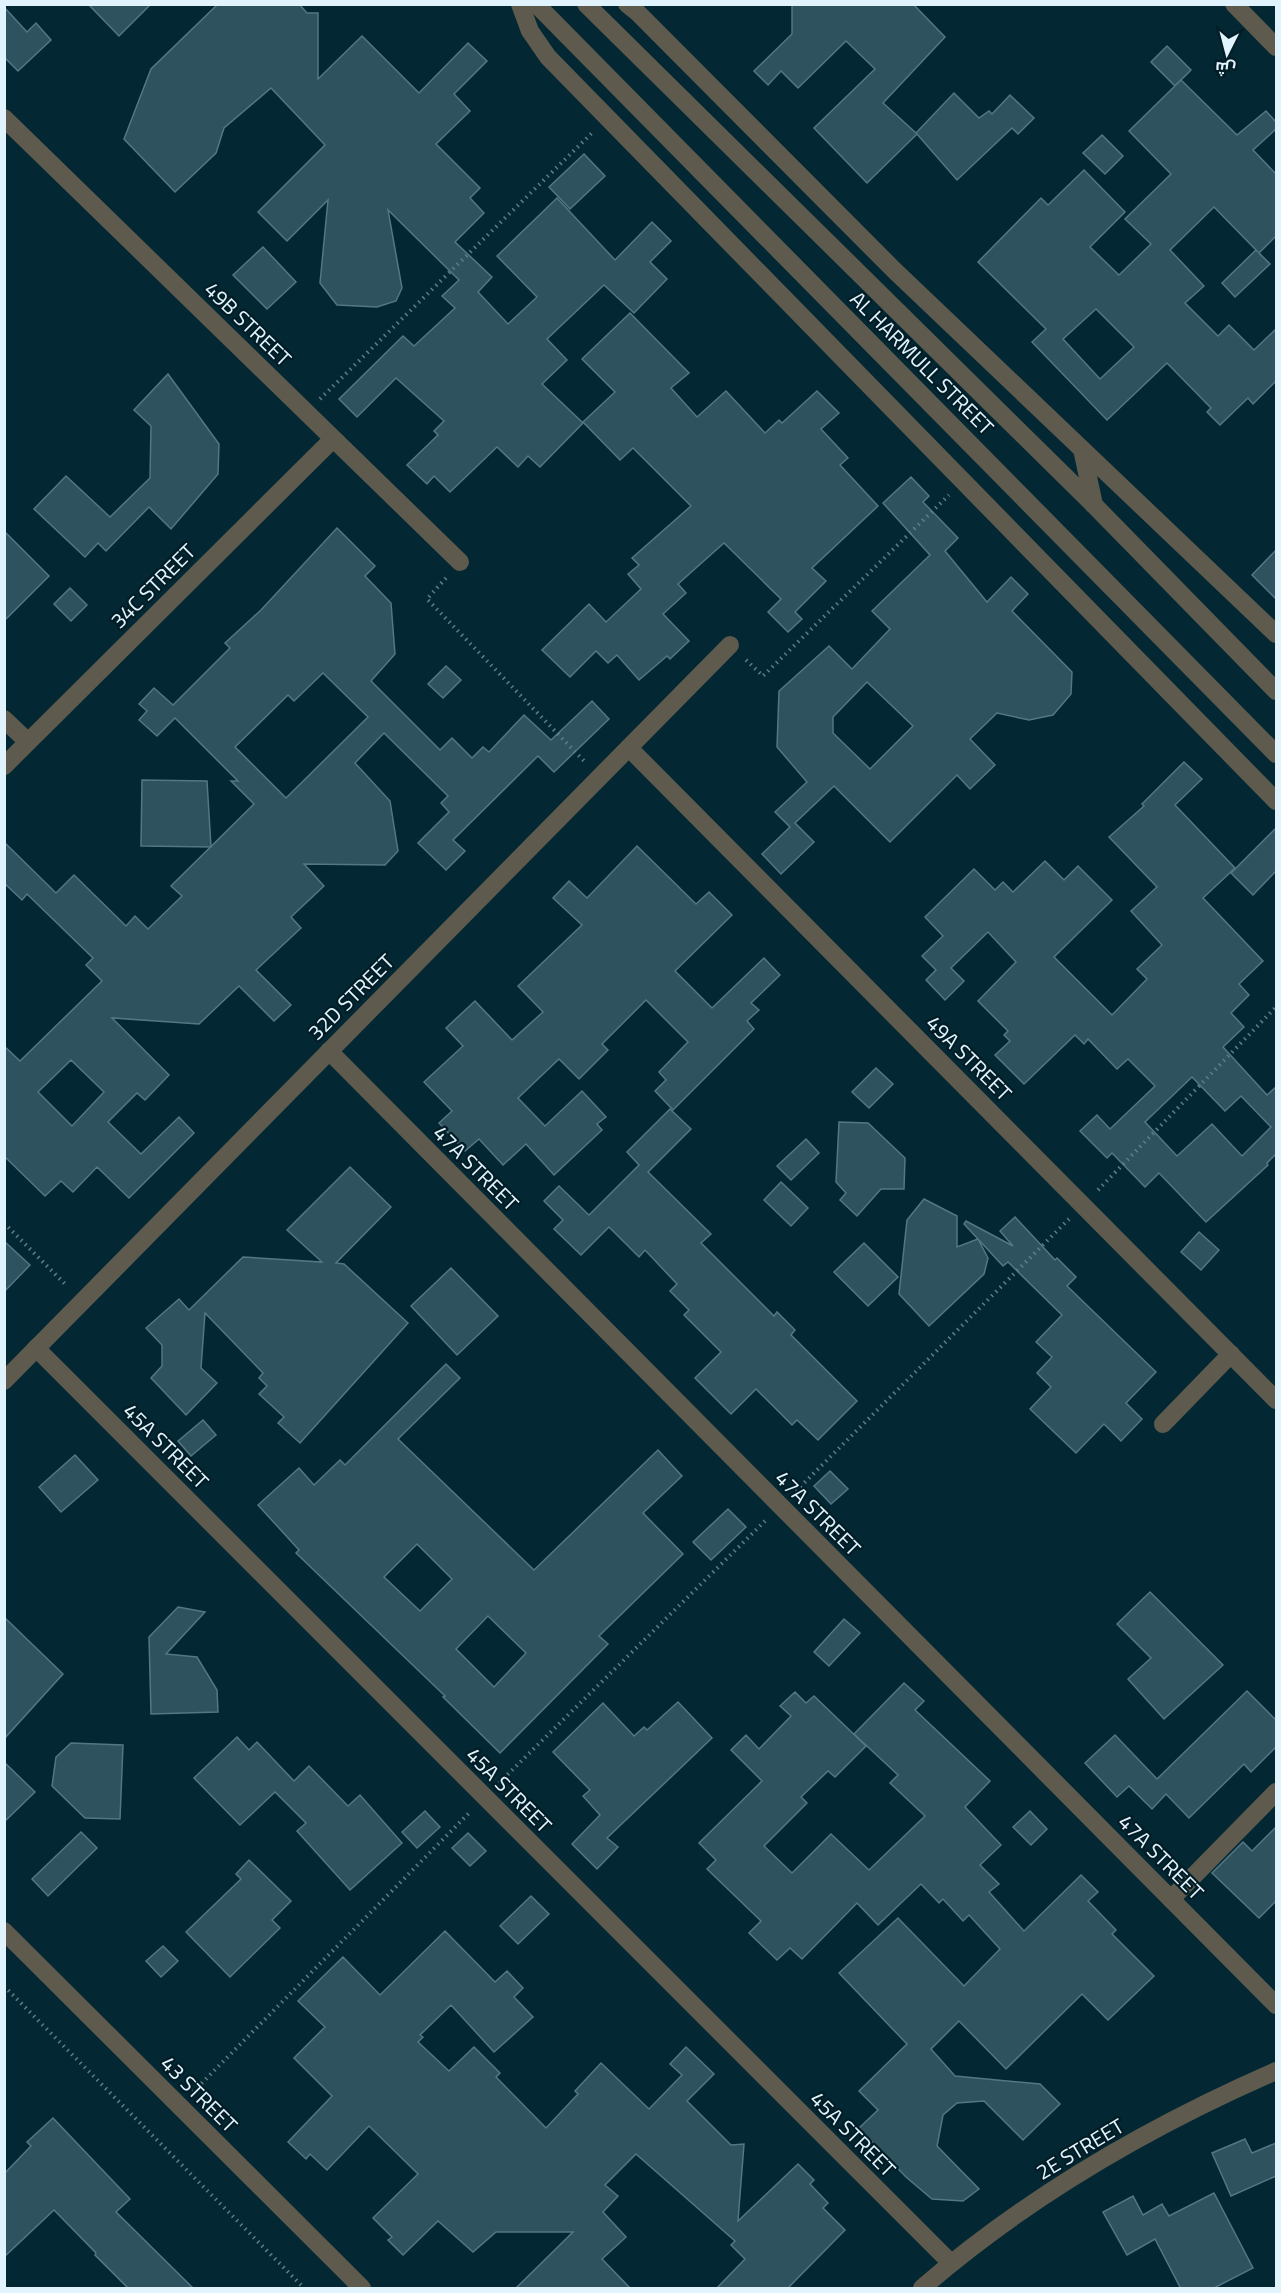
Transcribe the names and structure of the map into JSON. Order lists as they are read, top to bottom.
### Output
{
  "streets": {
    "street": [
      "49B STREET",
      "AL HARMULL STREET",
      "34C STREET",
      "32D STREET",
      "49A STREET",
      "47A STREET",
      "45A STREET",
      "43 STREET",
      "2E STREET"
    ]
  },
  "crossings": [
    ["49B STREET", "34C STREET"],
    ["32D STREET", "49A STREET"],
    ["32D STREET", "47A STREET"],
    ["32D STREET", "45A STREET"],
    ["45A STREET", "2E STREET"]
  ],
  "north": "bottom"
}
